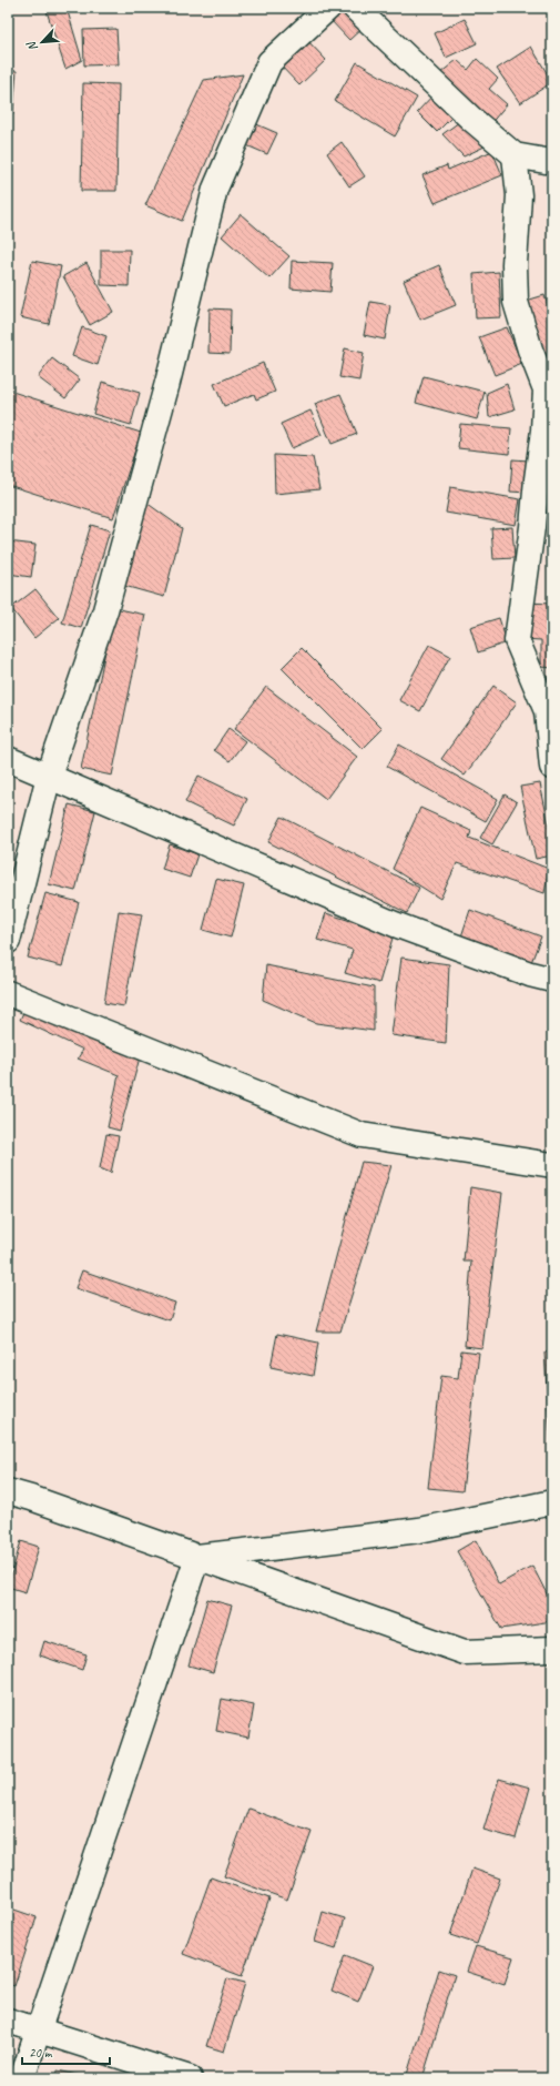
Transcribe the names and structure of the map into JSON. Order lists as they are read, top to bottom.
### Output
{
  "scale_bar": "20 m",
  "north": "bottom left"
}
